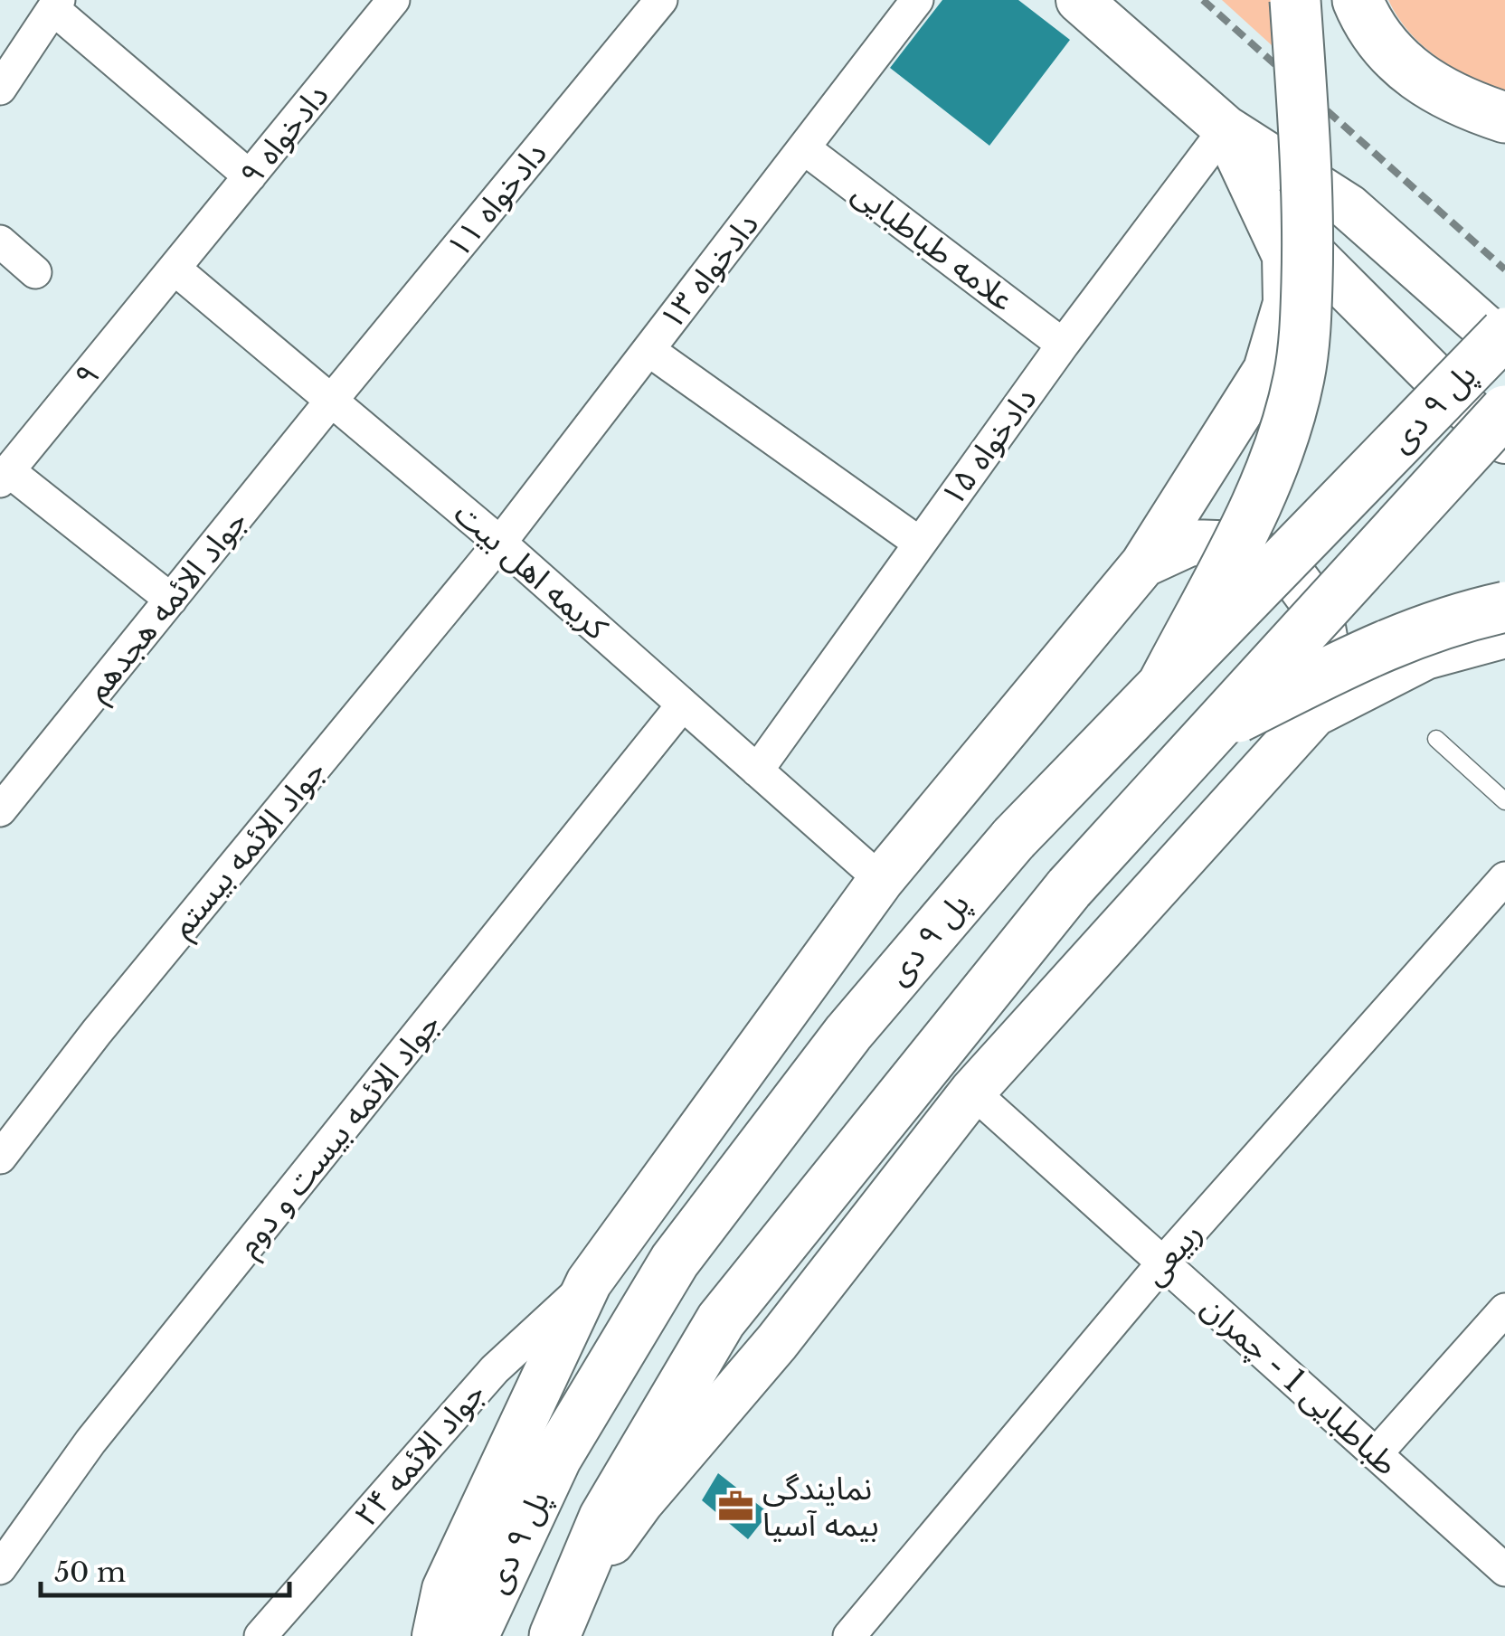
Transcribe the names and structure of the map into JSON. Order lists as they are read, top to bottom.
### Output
{
  "streets": {
    "main road": ["پل ۹ دی"],
    "street": [
      "دادخواه ۹",
      "دادخواه ۱۱",
      "علامه طباطبایی",
      "دادخواه ۱۳",
      "۹",
      "دادخواه ۱۵",
      "کریمه اهل بیت",
      "جواد الائمه هجدهم",
      "جواد الائمه بیستم",
      "جواد الائمه بیست و دوم",
      "ربیعی",
      "طباطبایی 1 - چمران",
      "جواد الائمه ۲۴"
    ]
  },
  "crossings": [
    ["دادخواه ۹", "۹"],
    ["دادخواه ۹", "کریمه اهل بیت"],
    ["دادخواه ۱۱", "کریمه اهل بیت"],
    ["دادخواه ۱۱", "جواد الائمه هجدهم"],
    ["علامه طباطبایی", "دادخواه ۱۳"],
    ["علامه طباطبایی", "دادخواه ۱۵"],
    ["دادخواه ۱۳", "کریمه اهل بیت"],
    ["دادخواه ۱۳", "جواد الائمه بیستم"],
    ["۹", "کریمه اهل بیت"],
    ["دادخواه ۱۵", "کریمه اهل بیت"],
    ["کریمه اهل بیت", "جواد الائمه هجدهم"],
    ["کریمه اهل بیت", "جواد الائمه بیستم"],
    ["کریمه اهل بیت", "جواد الائمه بیست و دوم"],
    ["ربیعی", "طباطبایی 1 - چمران"]
  ],
  "places": {
    "office": ["نمایندگی بیمه آسیا"]
  },
  "scale_bar": "50 m"
}
